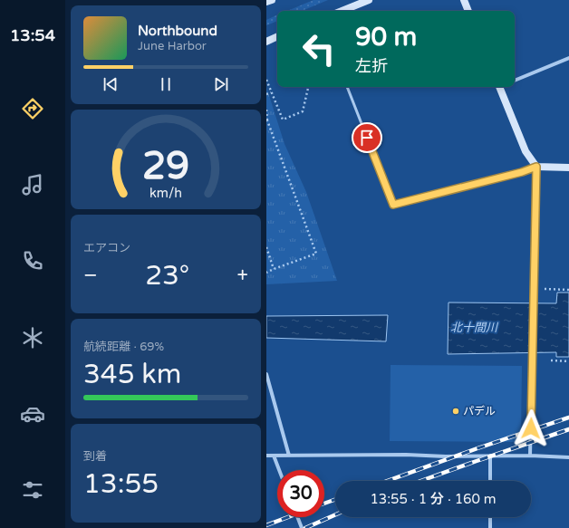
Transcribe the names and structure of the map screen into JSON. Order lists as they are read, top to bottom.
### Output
{
  "water": ["北十間川"],
  "places": ["パデル"],
  "page": {
    "tabs": "13:54",
    "turn": ["90 m", "左折"],
    "song": ["Northbound", "June Harbor"],
    "tile": [
      "エアコン",
      ["航続距離 · 69%", "345 km"],
      ["到着", "13:55"]
    ],
    "heat": ["−", "23°", "+"],
    "limit": "30",
    "trip": "13:55 · 1 分 · 160 m",
    "gauge": ["29", "km/h"]
  }
}
